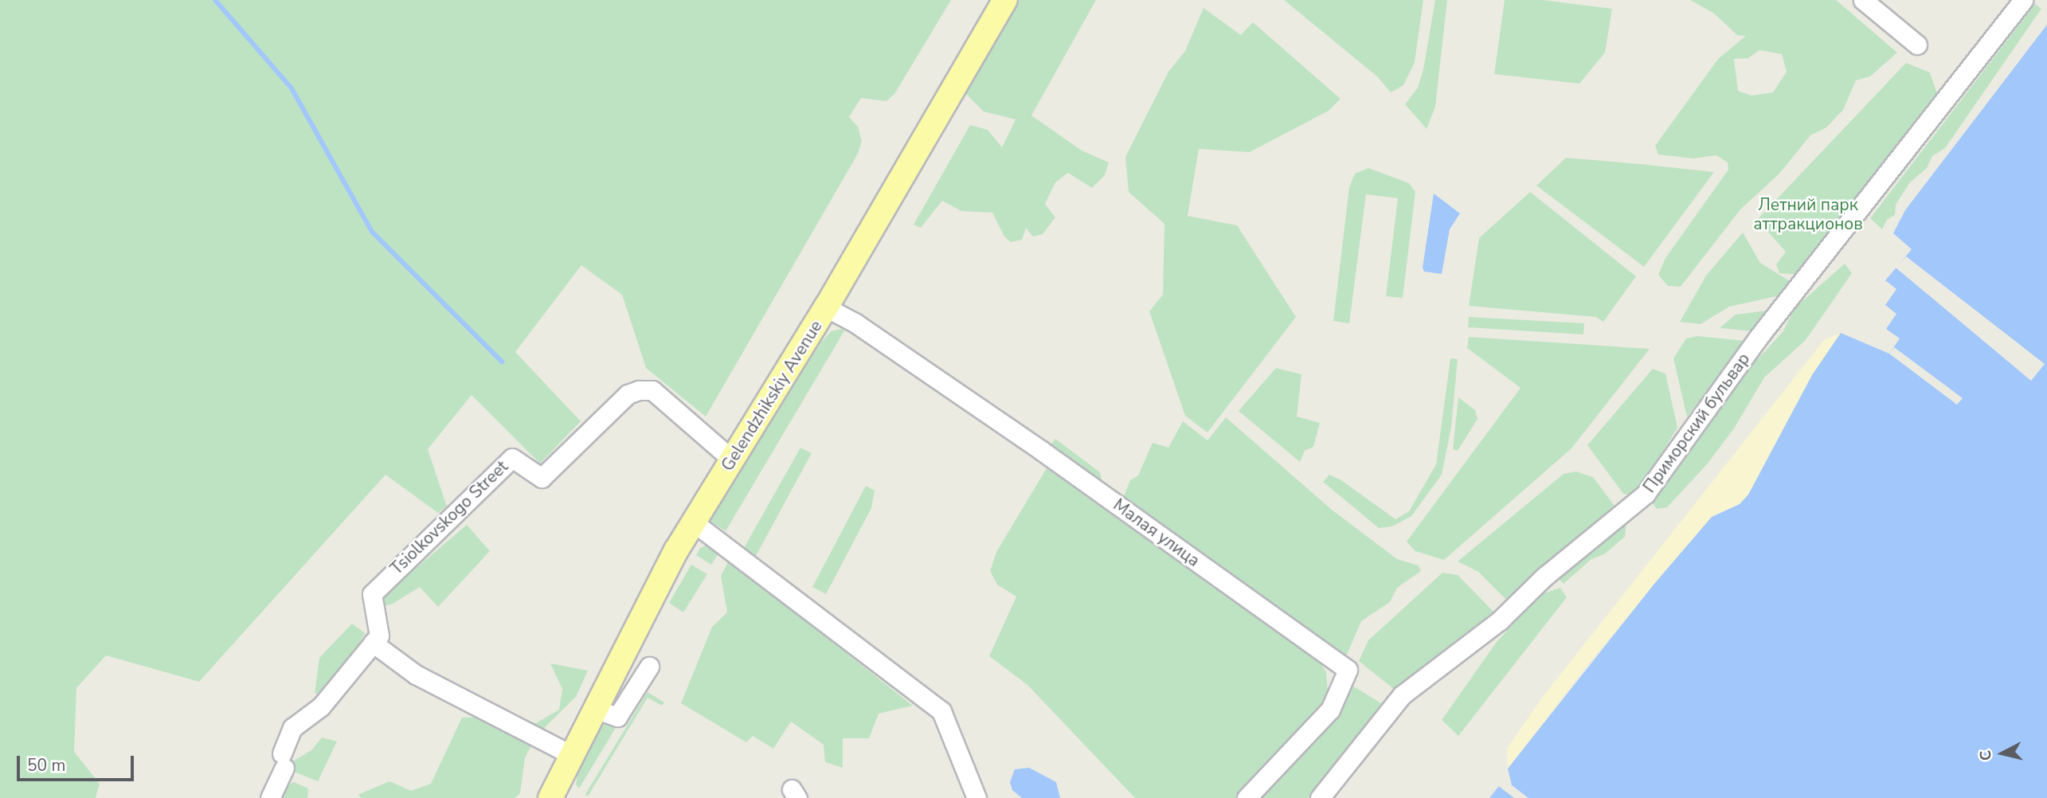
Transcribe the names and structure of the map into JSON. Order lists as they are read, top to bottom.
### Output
{
  "streets": {
    "main road": ["Gelendzhikskiy Avenue"],
    "street": ["Приморский бульвар", "Tsiolkovskogo Street", "Малая улица"]
  },
  "crossings": [
    ["Gelendzhikskiy Avenue", "Tsiolkovskogo Street"],
    ["Gelendzhikskiy Avenue", "Малая улица"]
  ],
  "parks": ["Летний парк аттракционов"],
  "scale_bar": "50 m",
  "north": "left"
}
